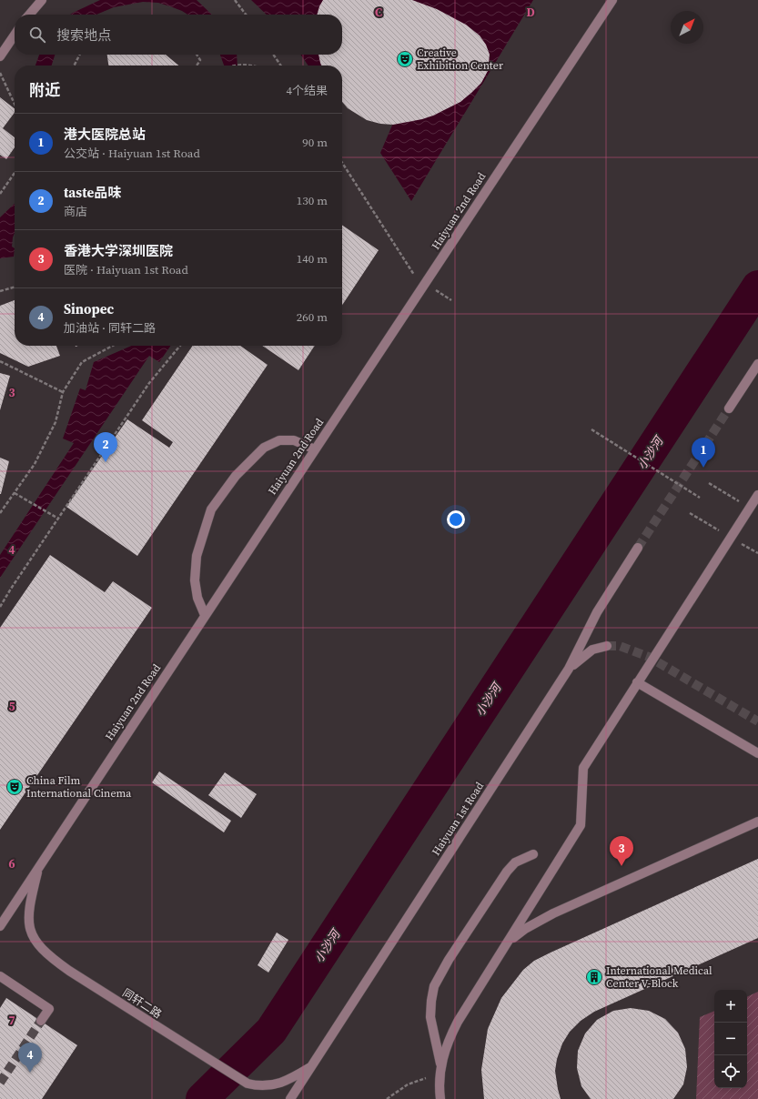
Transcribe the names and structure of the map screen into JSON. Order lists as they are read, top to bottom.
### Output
{
  "streets": {
    "street": ["Haiyuan 2nd Road", "Haiyuan 1st Road", "同轩二路"]
  },
  "crossings": [
    ["Haiyuan 2nd Road", "同轩二路"],
    ["Haiyuan 1st Road", "同轩二路"]
  ],
  "water": ["小沙河"],
  "places": {
    "theatre": ["Creative Exhibition Center", "China Film International Cinema"],
    "building": ["International Medical Center V-Block"]
  },
  "north": "top right",
  "page": {
    "search": "搜索地点",
    "heading": ["附近", "4个结果"],
    "list": [
      {
        "mark": "1",
        "name": "港大医院总站",
        "note": "公交站 · Haiyuan 1st Road",
        "value": "90 m"
      },
      {
        "mark": "2",
        "name": "taste品味",
        "note": "商店",
        "value": "130 m"
      },
      {
        "mark": "3",
        "name": "香港大学深圳医院",
        "note": "医院 · Haiyuan 1st Road",
        "value": "140 m"
      },
      {
        "mark": "4",
        "name": "Sinopec",
        "note": "加油站 · 同轩二路",
        "value": "260 m"
      }
    ],
    "pins": [
      "2",
      "1",
      "3",
      "4"
    ],
    "map_buttons": ["+", "−"]
  },
  "grid": {
    "columns": ["C", "D"],
    "rows": [
      "3",
      "4",
      "5",
      "6",
      "7"
    ]
  }
}
